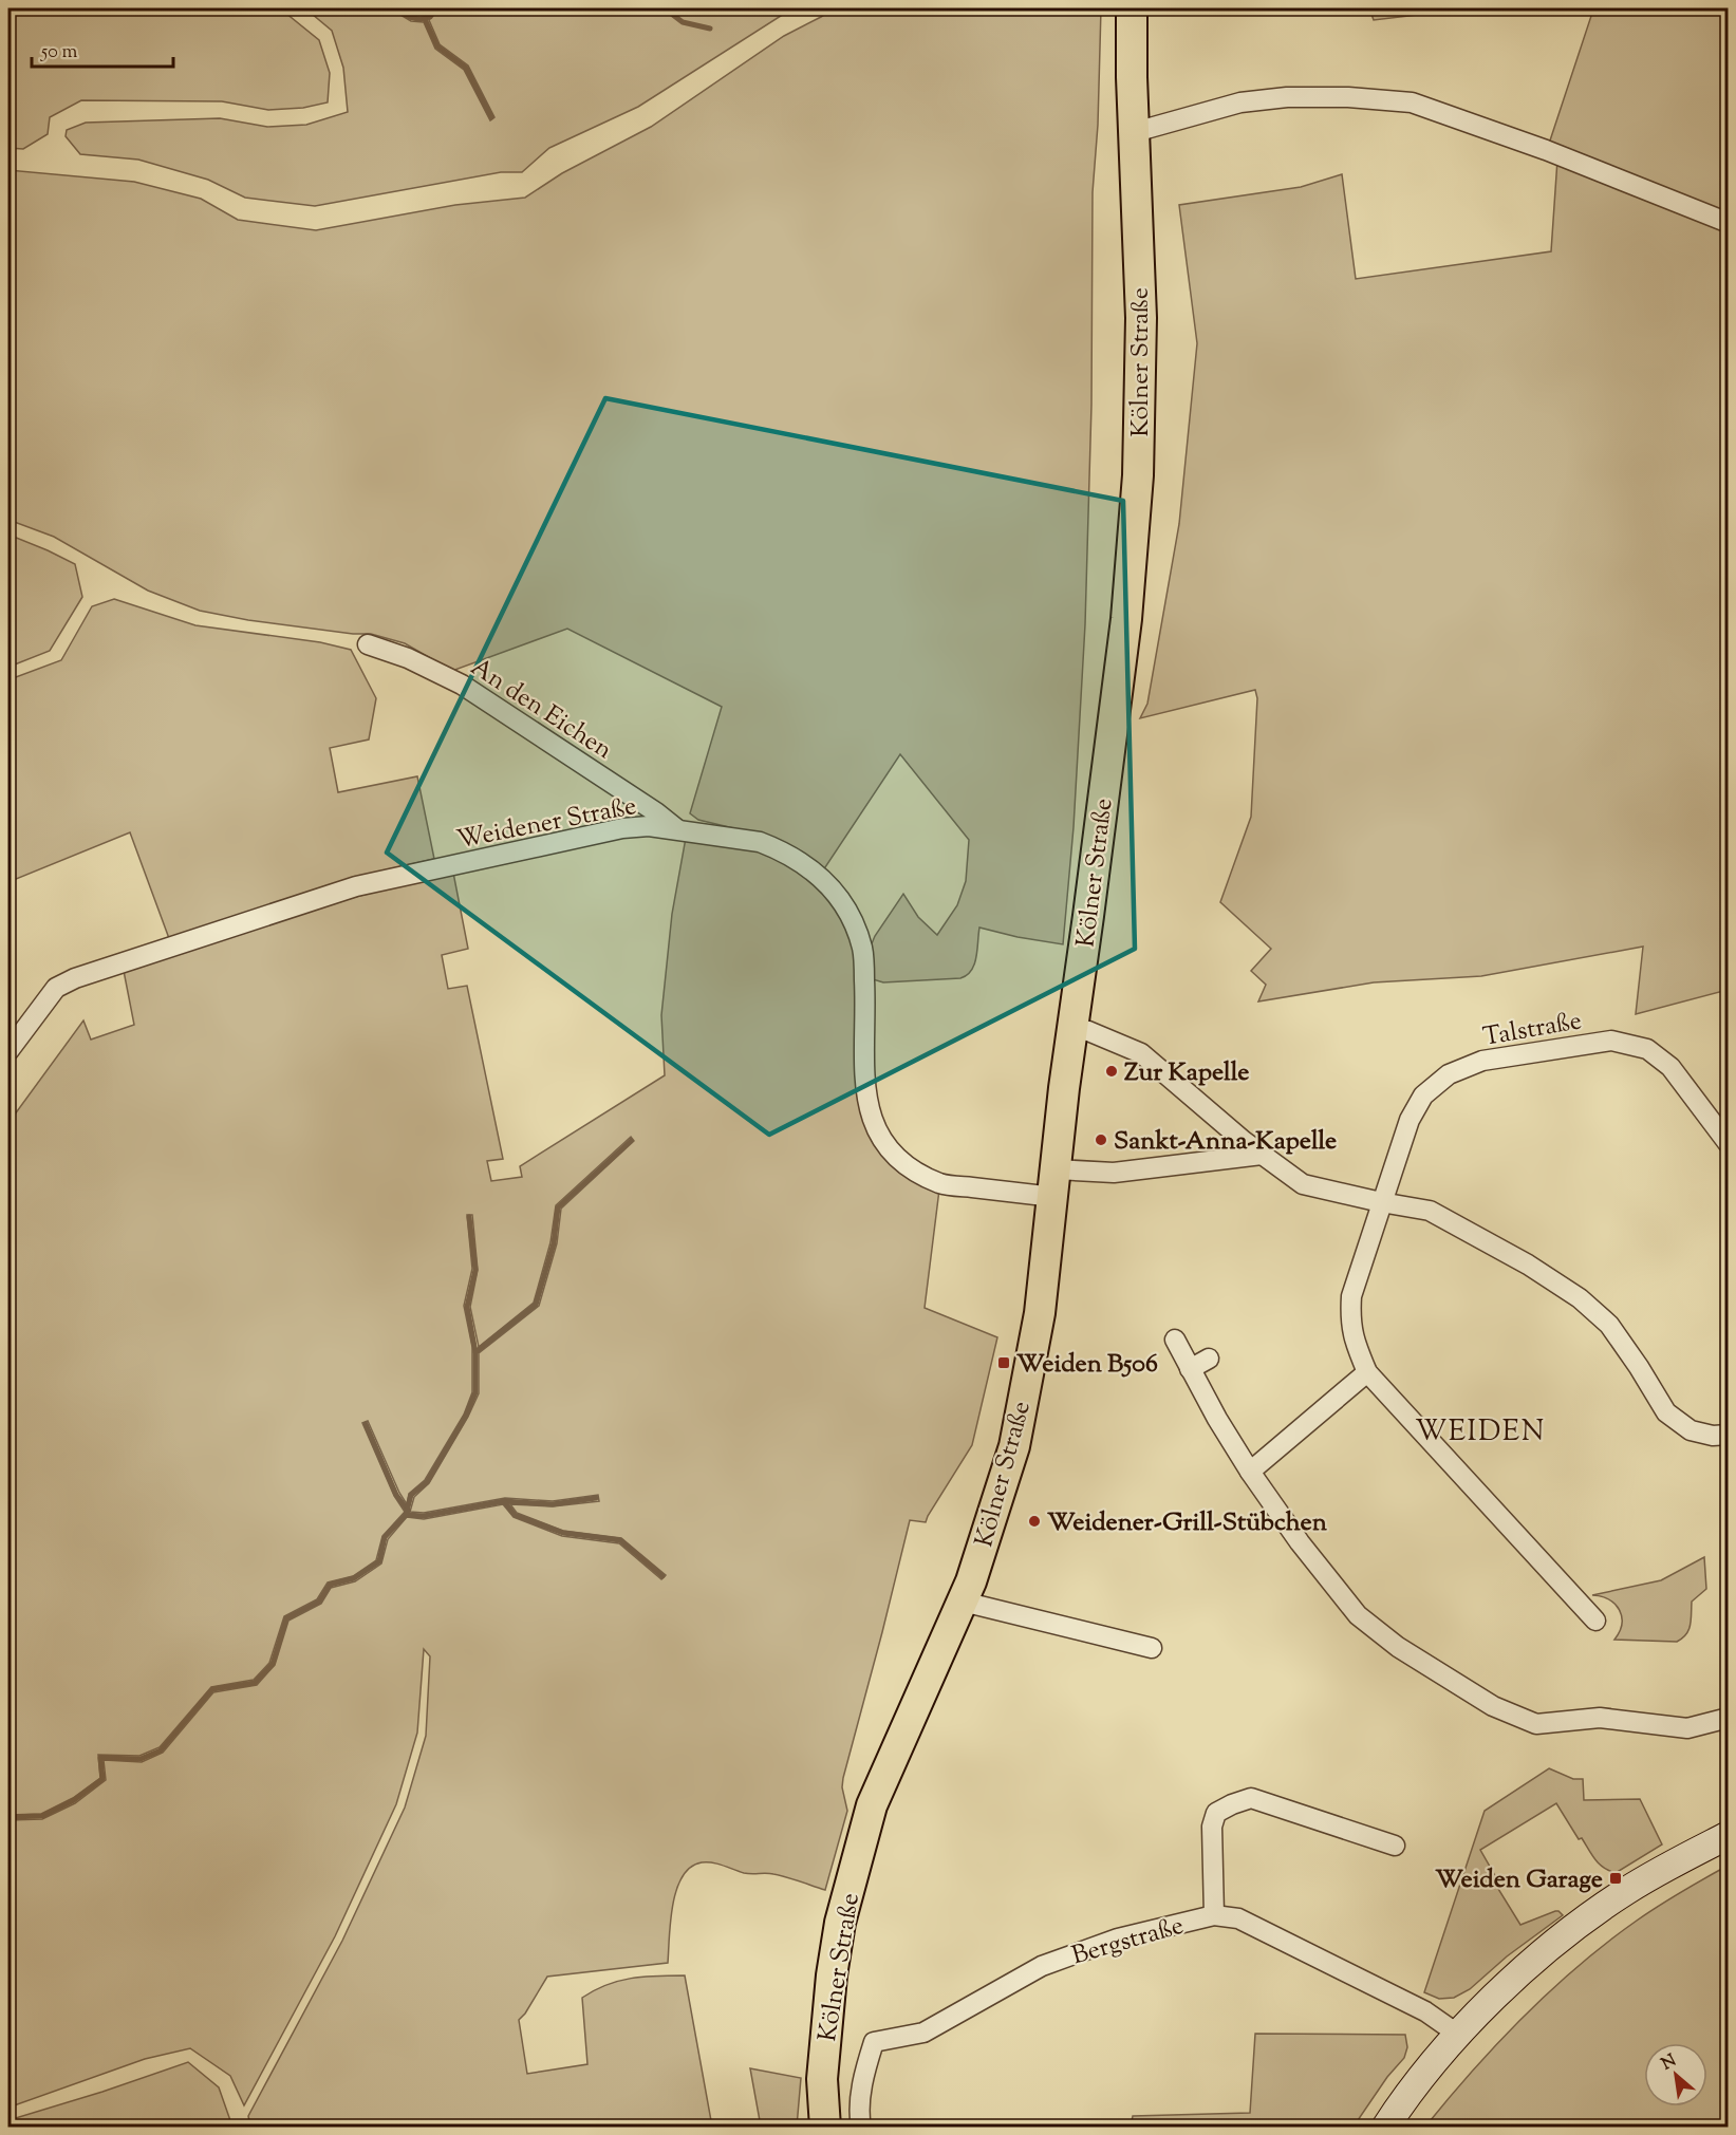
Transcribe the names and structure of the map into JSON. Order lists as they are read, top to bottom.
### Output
{
  "streets": {
    "main road": ["Kölner Straße"],
    "street": [
      "An den Eichen",
      "Weidener Straße",
      "Talstraße",
      "Bergstraße"
    ]
  },
  "crossings": [
    ["Kölner Straße", "Weidener Straße"],
    ["An den Eichen", "Weidener Straße"]
  ],
  "districts": ["WEIDEN"],
  "places": {
    "other": ["Zur Kapelle", "Sankt-Anna-Kapelle", "Weidener-Grill-Stübchen"],
    "transit": ["Weiden B506", "Weiden Garage"]
  },
  "scale_bar": "50 m",
  "north": "top left"
}
